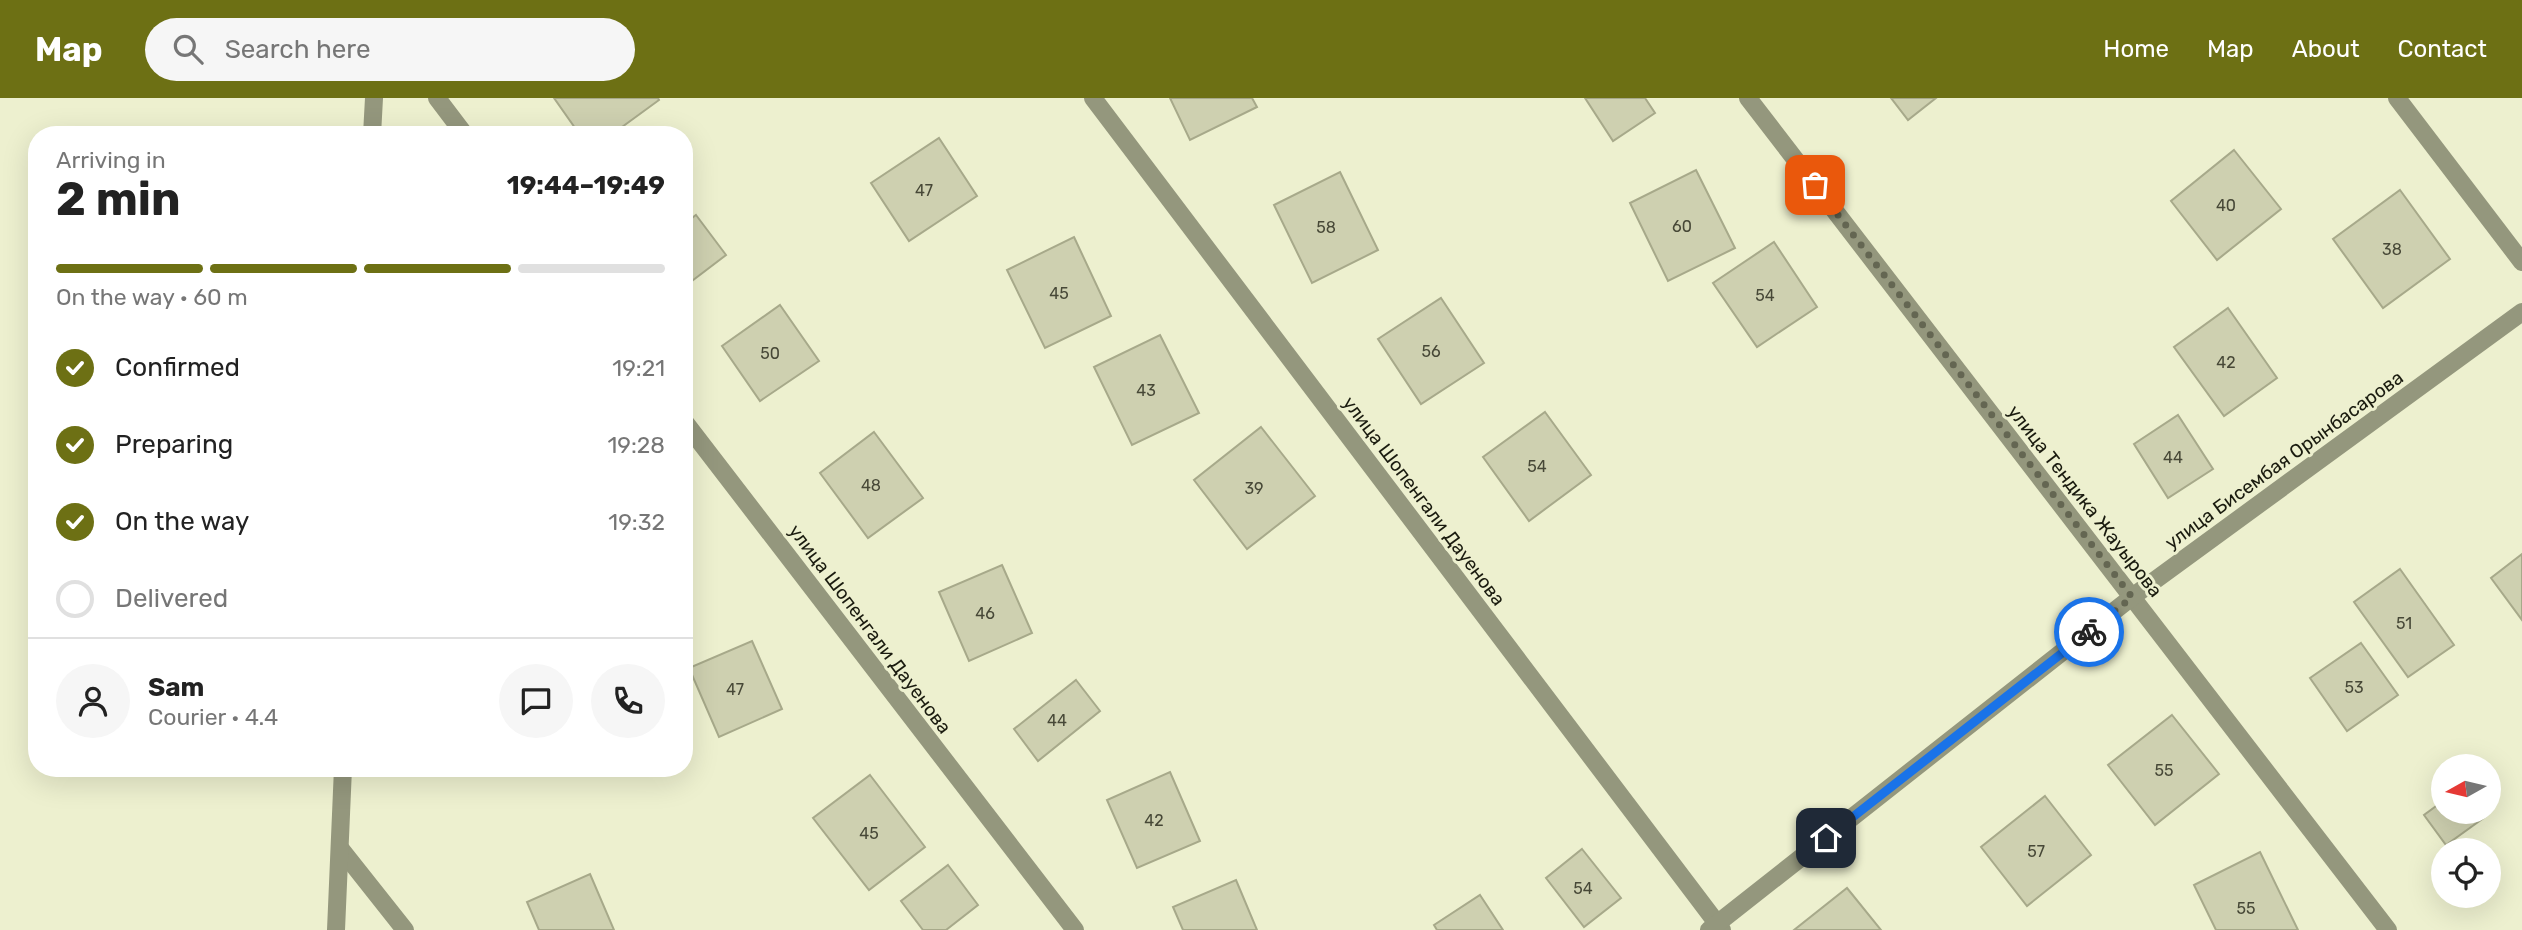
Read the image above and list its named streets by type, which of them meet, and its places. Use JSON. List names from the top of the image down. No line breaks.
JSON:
{"streets":{"street":["улица Бисембая Орынбасарова","улица Шопенгали Дауенова","улица Тендика Жауырова"]},"crossings":[["улица Бисембая Орынбасарова","улица Шопенгали Дауенова"],["улица Бисембая Орынбасарова","улица Тендика Жауырова"]],"house_numbers":["47","40","60","58","38","45","54","56","50","42","43","44","54","48","39","46","51","53","47","44","55","42","45","57","54","55"],"north":"left","page":{"header":"Map","search":"Search here","nav":["Home","Map","About","Contact"],"heading":["2 min","Arriving in","19:44–19:49"],"panel":["Sam","Courier · 4.4"],"bar":"On the way · 60 m","list":[["Confirmed","19:21"],["Preparing","19:28"],["On the way","19:32"],"Delivered"]}}
